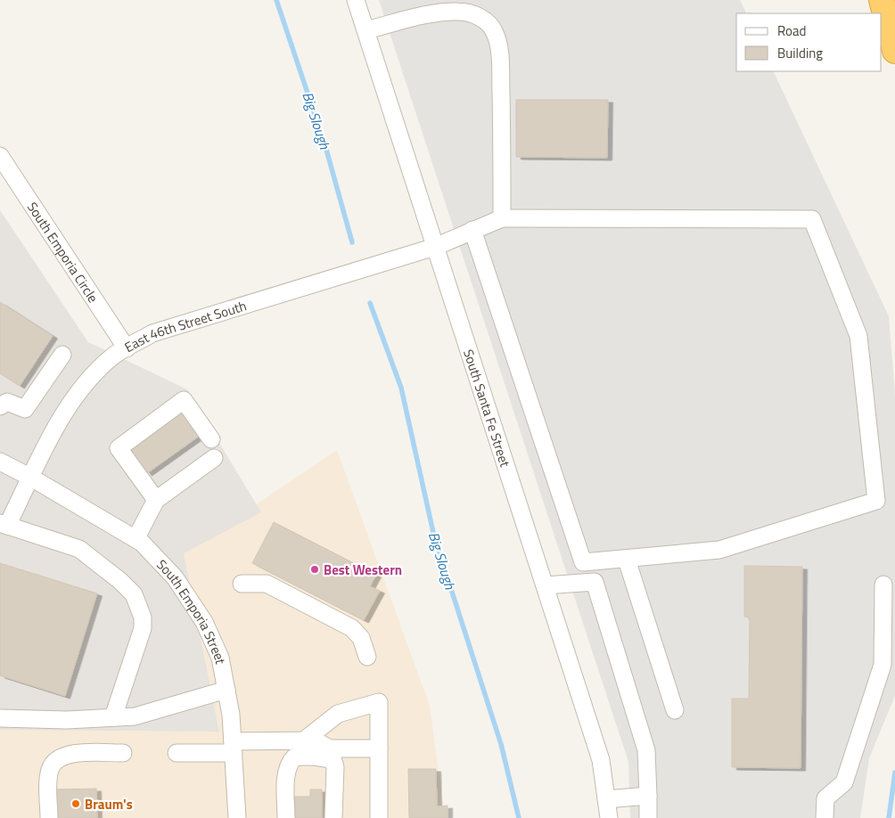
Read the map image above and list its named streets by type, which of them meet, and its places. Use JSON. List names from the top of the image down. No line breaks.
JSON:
{"streets":{"street":["South Emporia Circle","East 46th Street South","South Santa Fe Street","South Emporia Street"]},"crossings":[["South Emporia Circle","East 46th Street South"],["East 46th Street South","South Santa Fe Street"],["East 46th Street South","South Emporia Street"]],"water":["Big Slough"],"places":["Best Western","Braum's"],"legend":["Road","Building"]}
